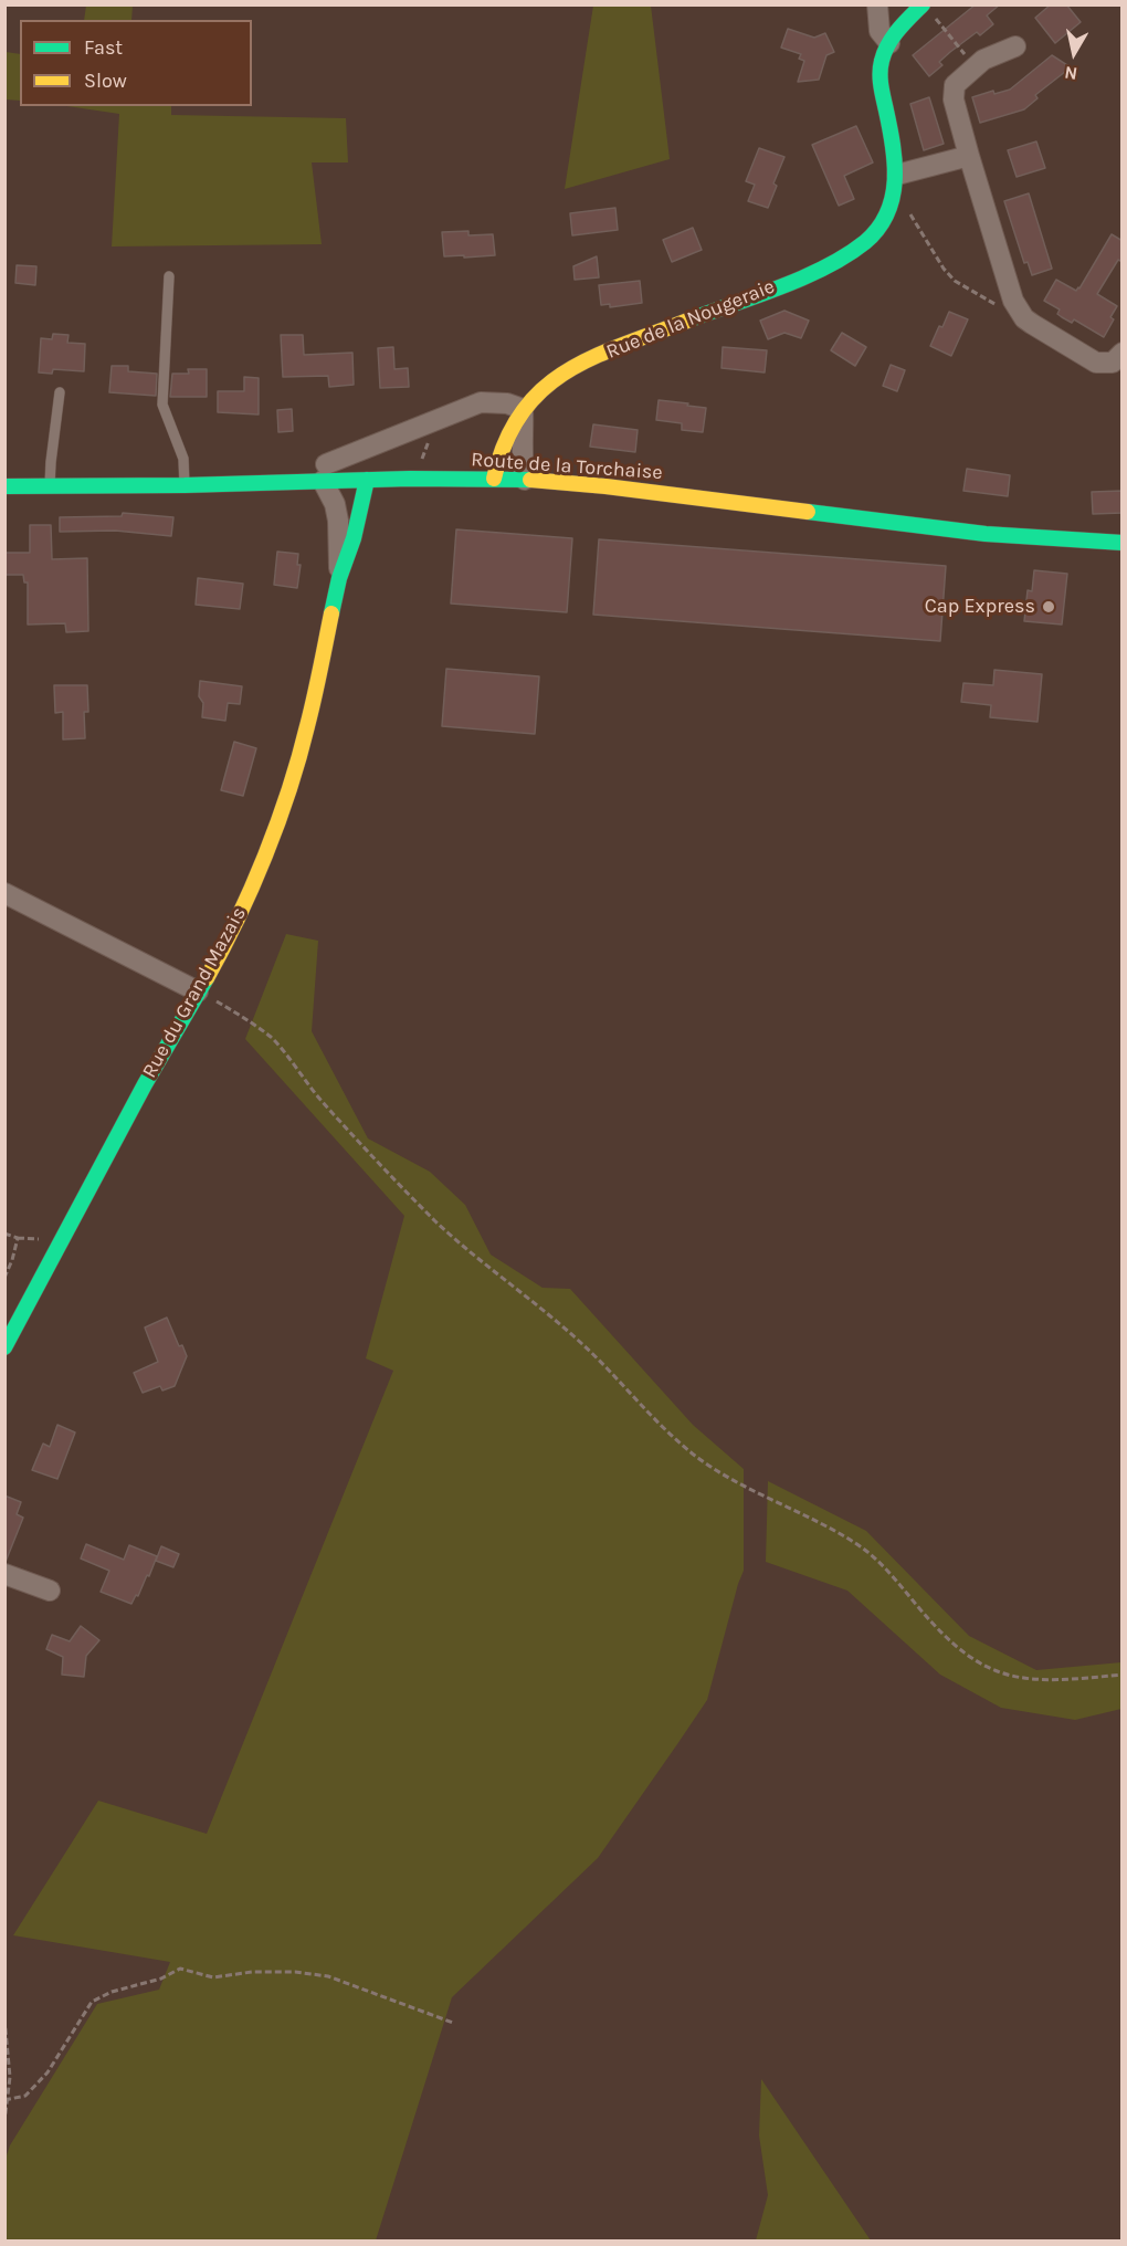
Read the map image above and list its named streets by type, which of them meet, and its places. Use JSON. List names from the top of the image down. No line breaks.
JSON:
{"streets":{"street":["Rue de la Nougeraie","Route de la Torchaise","Rue du Grand Mazais"]},"crossings":[["Rue de la Nougeraie","Route de la Torchaise"],["Route de la Torchaise","Rue du Grand Mazais"]],"places":["Cap Express"],"legend":["Fast","Slow"],"north":"bottom"}
